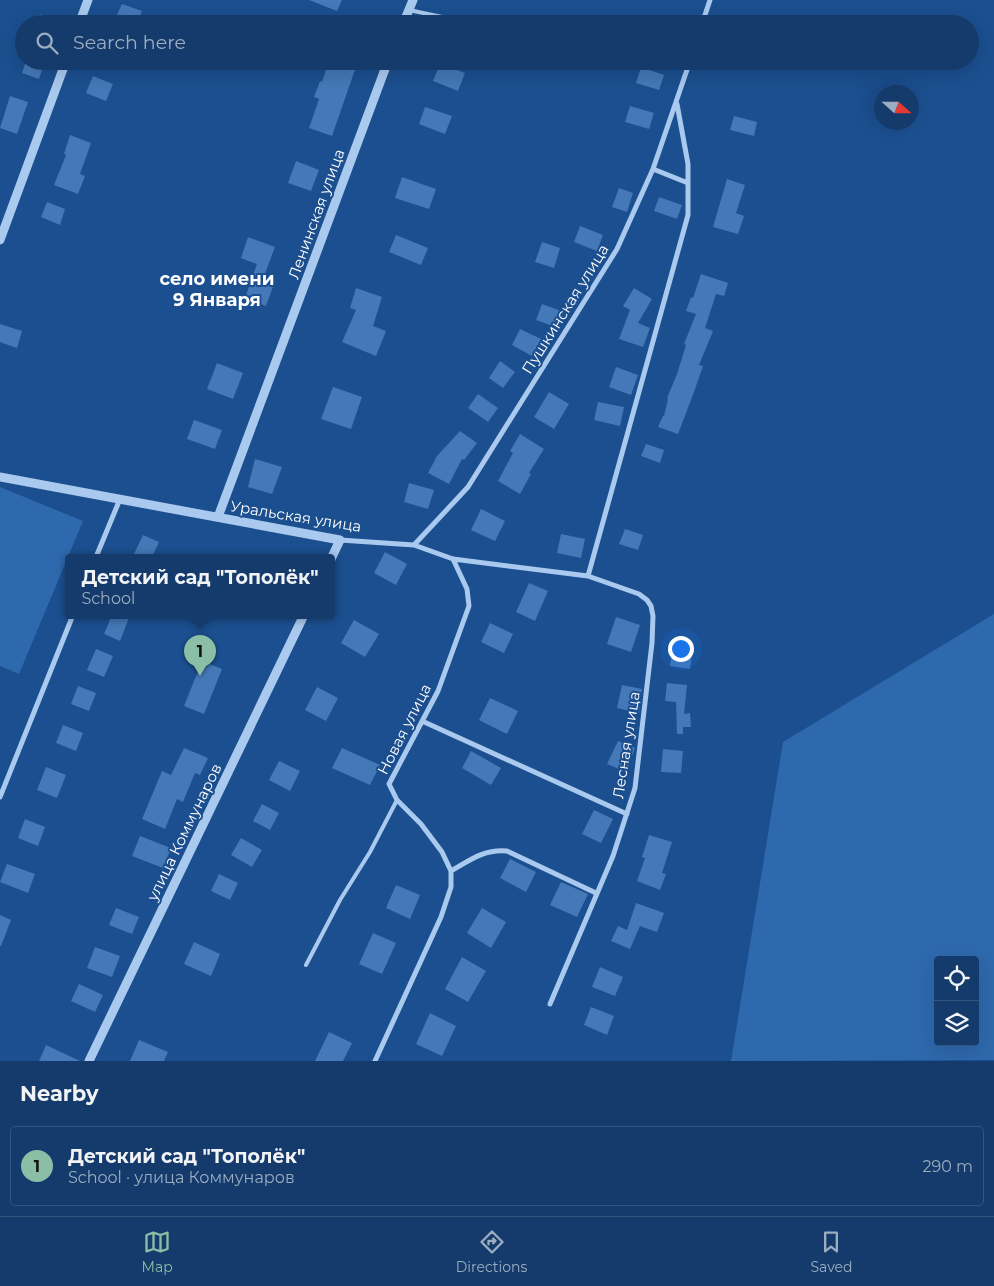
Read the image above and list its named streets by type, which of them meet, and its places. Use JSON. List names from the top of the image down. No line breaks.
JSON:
{"streets":{"street":["Ленинская улица","Пушкинская улица","Уральская улица","Новая улица","Лесная улица","улица Коммунаров"]},"crossings":[["Ленинская улица","Уральская улица"],["Пушкинская улица","Уральская улица"],["Уральская улица","Новая улица"],["Уральская улица","Лесная улица"]],"districts":["село имени 9 Января"],"north":"right","page":{"search":"Search here","popup":["Детский сад \"Тополёк\"","School"],"pins":"1","heading":"Nearby","list":[{"mark":"1","name":"Детский сад \"Тополёк\"","note":"School · улица Коммунаров","value":"290 m"}],"nav":["Map","Directions","Saved"]}}
